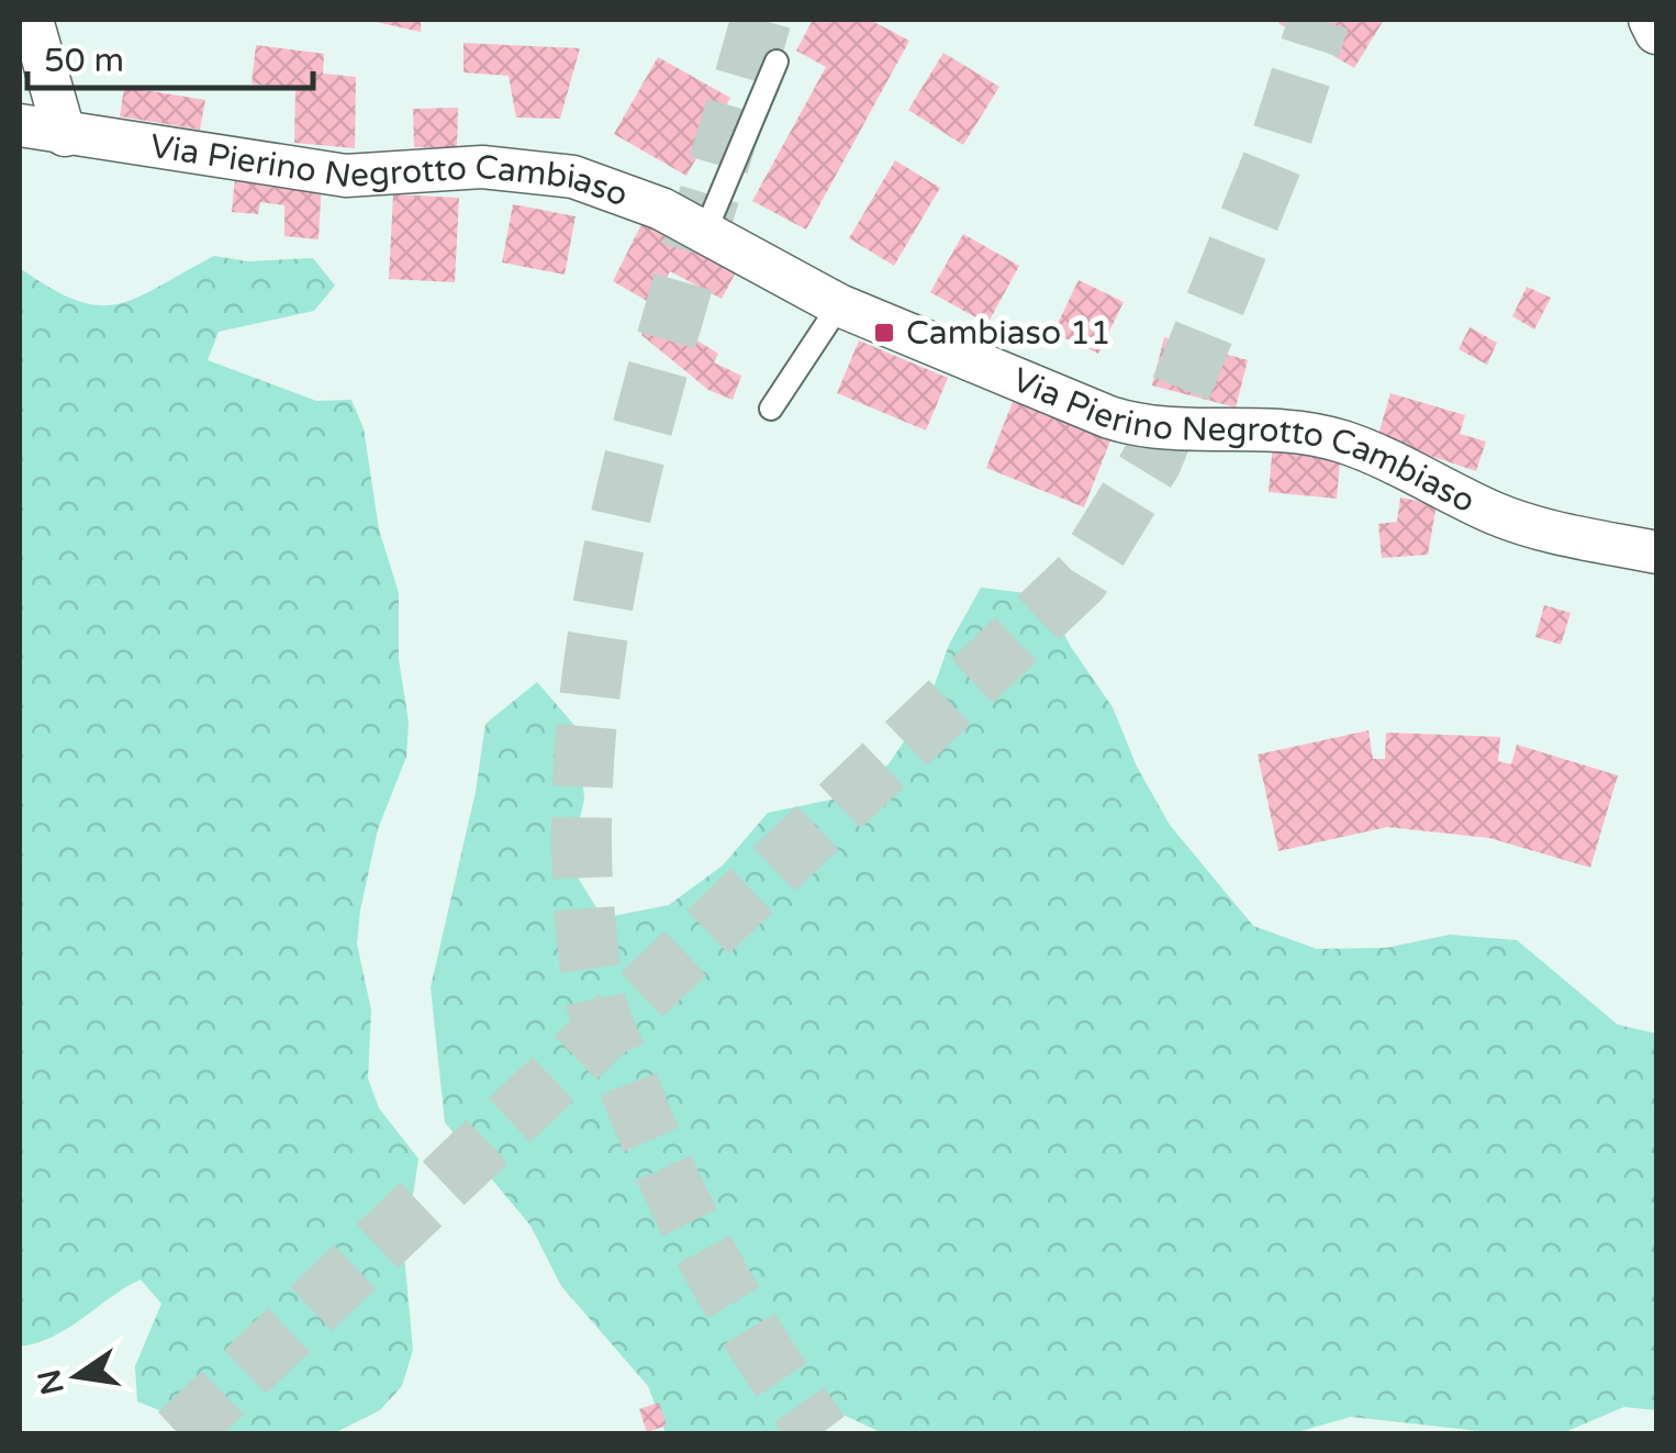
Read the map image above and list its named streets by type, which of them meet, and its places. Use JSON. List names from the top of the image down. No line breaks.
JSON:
{"streets":{"street":["Via Pierino Negrotto Cambiaso"]},"places":{"transit":["Cambiaso 11"]},"scale_bar":"50 m","north":"left"}
